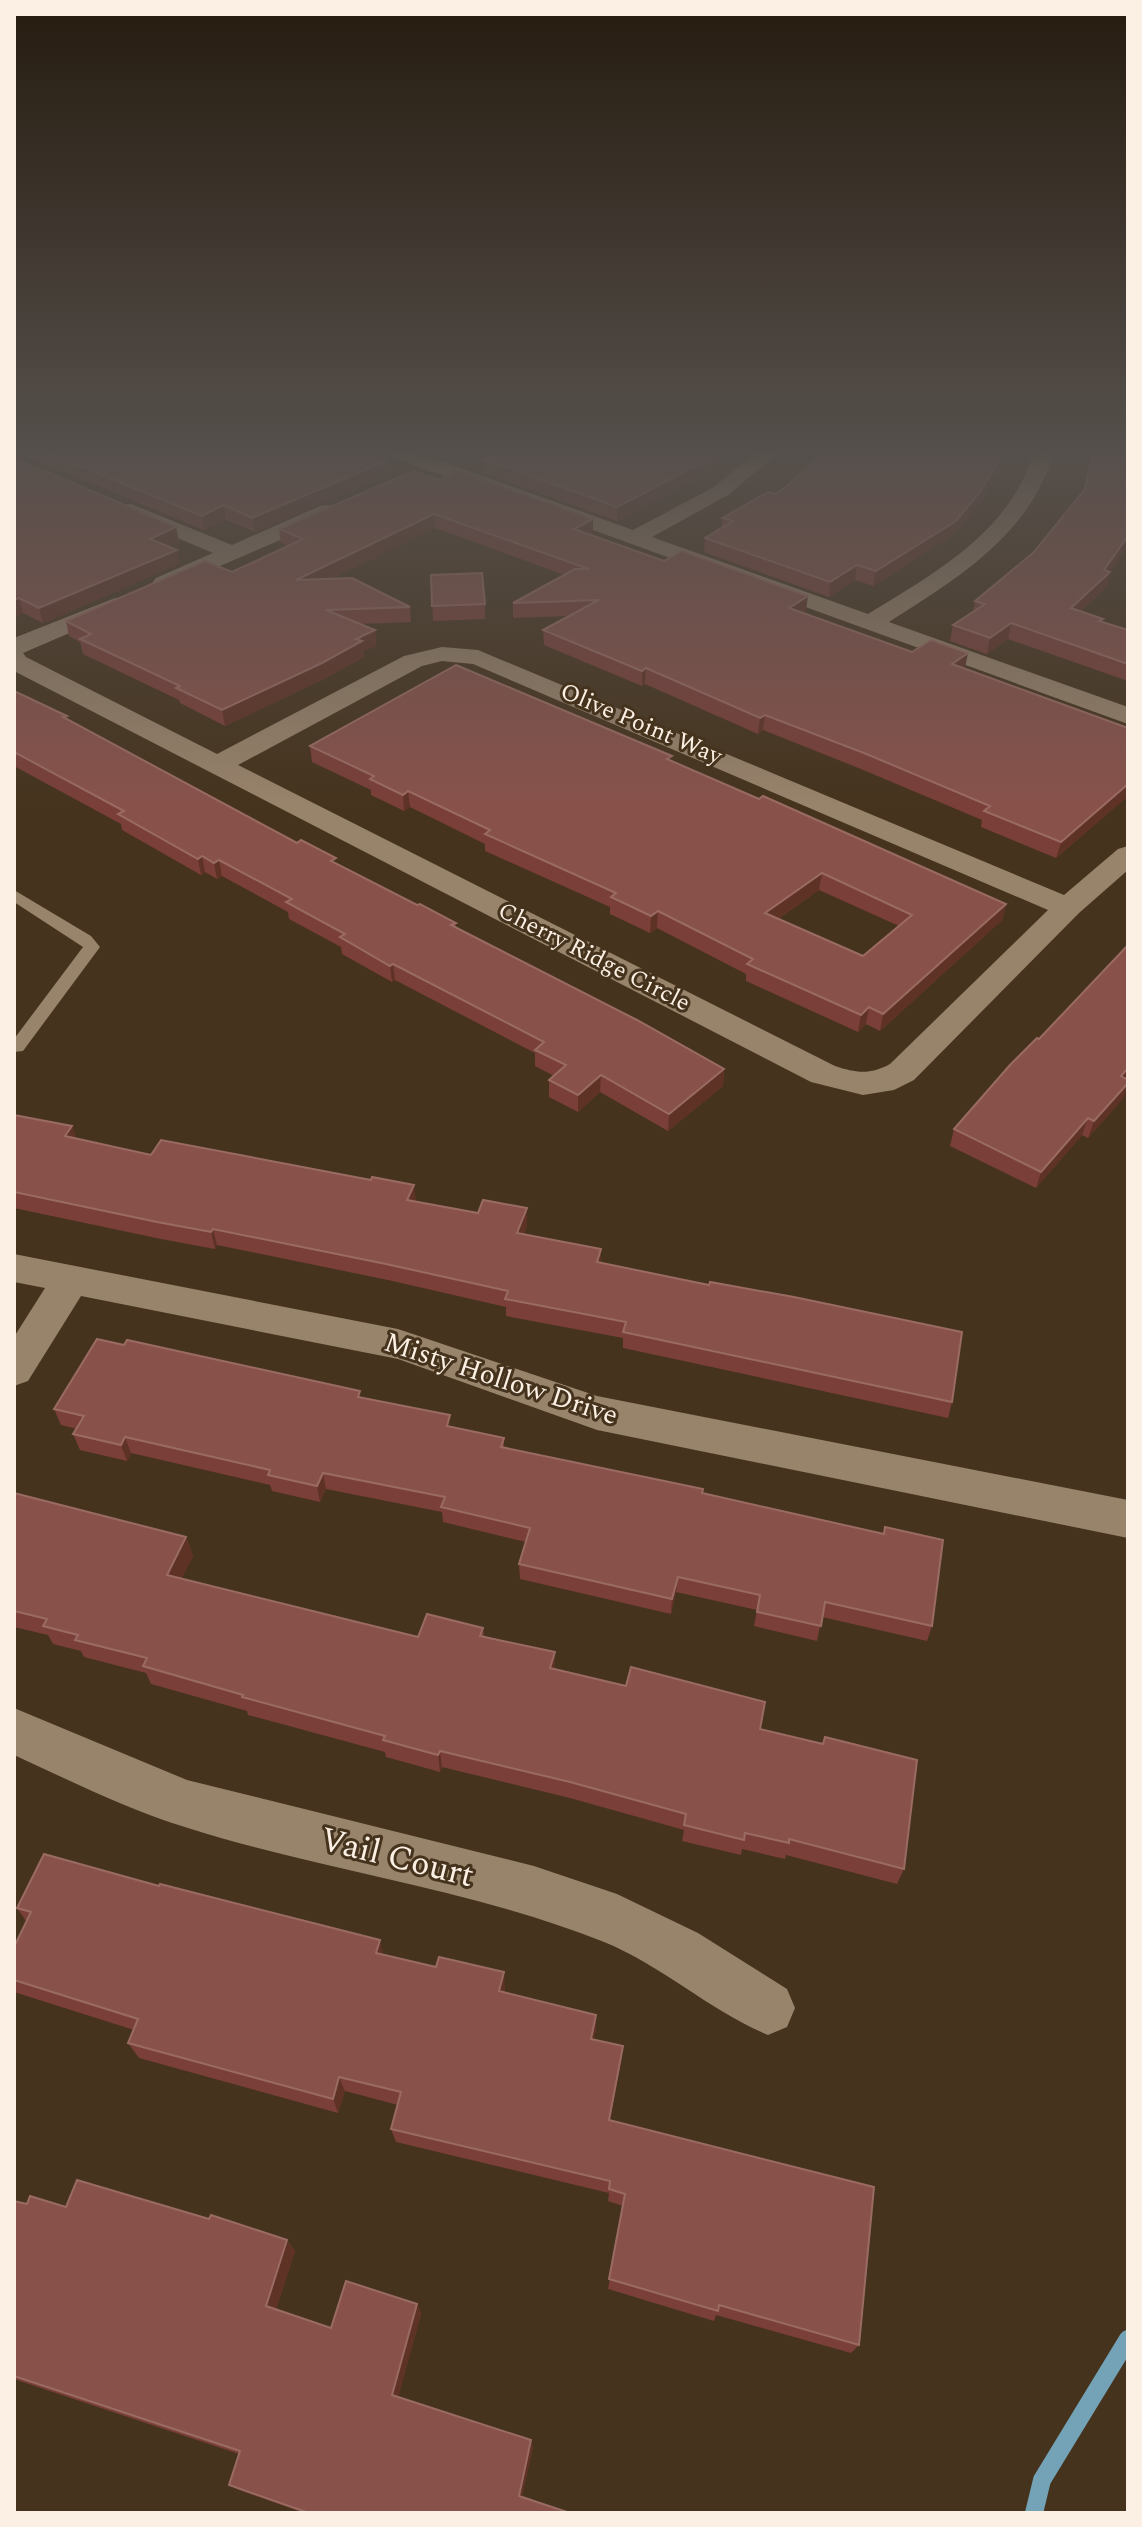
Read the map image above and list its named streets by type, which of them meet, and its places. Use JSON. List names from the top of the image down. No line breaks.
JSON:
{"streets":{"street":["Olive Point Way","Cherry Ridge Circle","Misty Hollow Drive","Vail Court"]},"crossings":[["Olive Point Way","Cherry Ridge Circle"]]}
